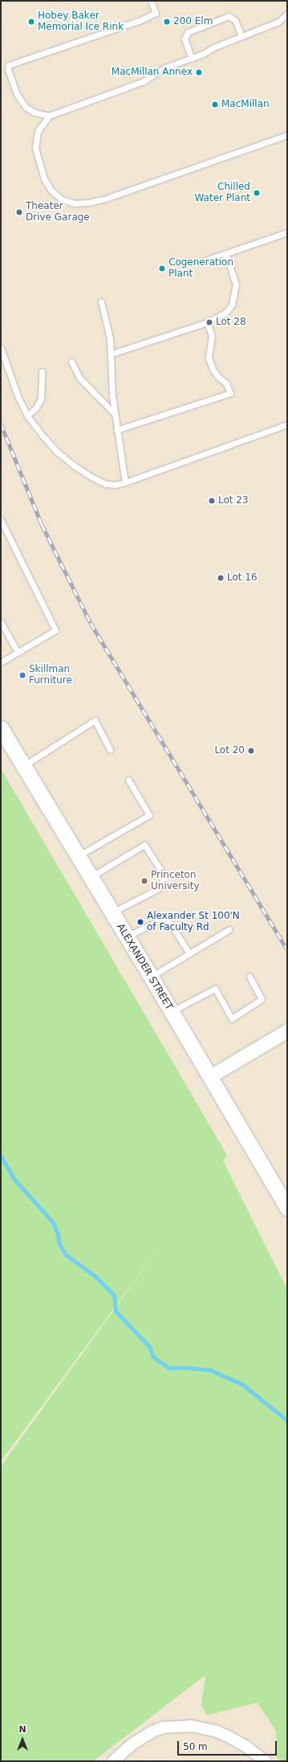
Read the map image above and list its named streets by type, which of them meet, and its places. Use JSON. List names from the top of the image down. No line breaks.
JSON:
{"streets":{"main road":["ALEXANDER STREET"]},"places":["Hobey Baker Memorial Ice Rink","200 Elm","MacMillan Annex","MacMillan","Chilled Water Plant","Theater Drive Garage","Cogeneration Plant","Lot 28","Lot 23","Lot 16","Skillman Furniture","Lot 20","Princeton University","Alexander St 100'N of Faculty Rd"],"scale_bar":"50 m","north":"top"}
